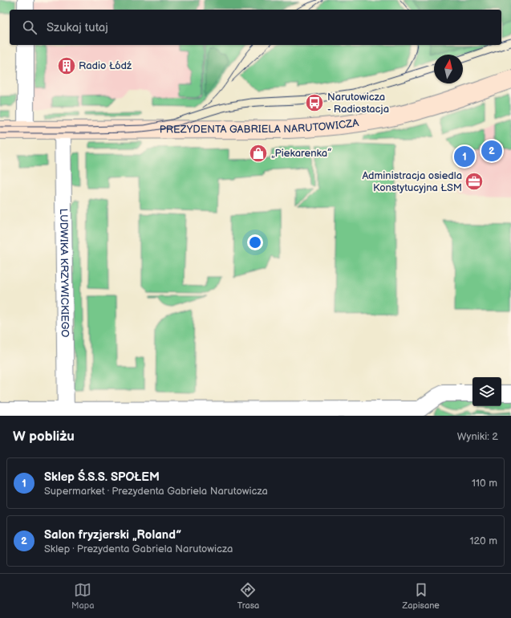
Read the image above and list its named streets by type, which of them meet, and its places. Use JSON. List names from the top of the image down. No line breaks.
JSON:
{"streets":{"street":["PREZYDENTA GABRIELA NARUTOWICZA","LUDWIKA KRZYWICKIEGO"]},"crossings":[["PREZYDENTA GABRIELA NARUTOWICZA","LUDWIKA KRZYWICKIEGO"]],"places":{"building":["Radio Łódź"],"bus stop":["Narutowicza - Radiostacja"],"shop":["„Piekarenka”"],"office":["Administracja osiedla Konstytucyjna ŁSM"]},"north":"top","page":{"search":"Szukaj tutaj","pins":["2","1"],"heading":["W pobliżu","Wyniki: 2"],"list":[{"mark":"1","name":"Sklep Ś.S.S. SPOŁEM","note":"Supermarket · Prezydenta Gabriela Narutowicza","value":"110 m"},{"mark":"2","name":"Salon fryzjerski „Roland”","note":"Sklep · Prezydenta Gabriela Narutowicza","value":"120 m"}],"nav":["Mapa","Trasa","Zapisane"]}}
